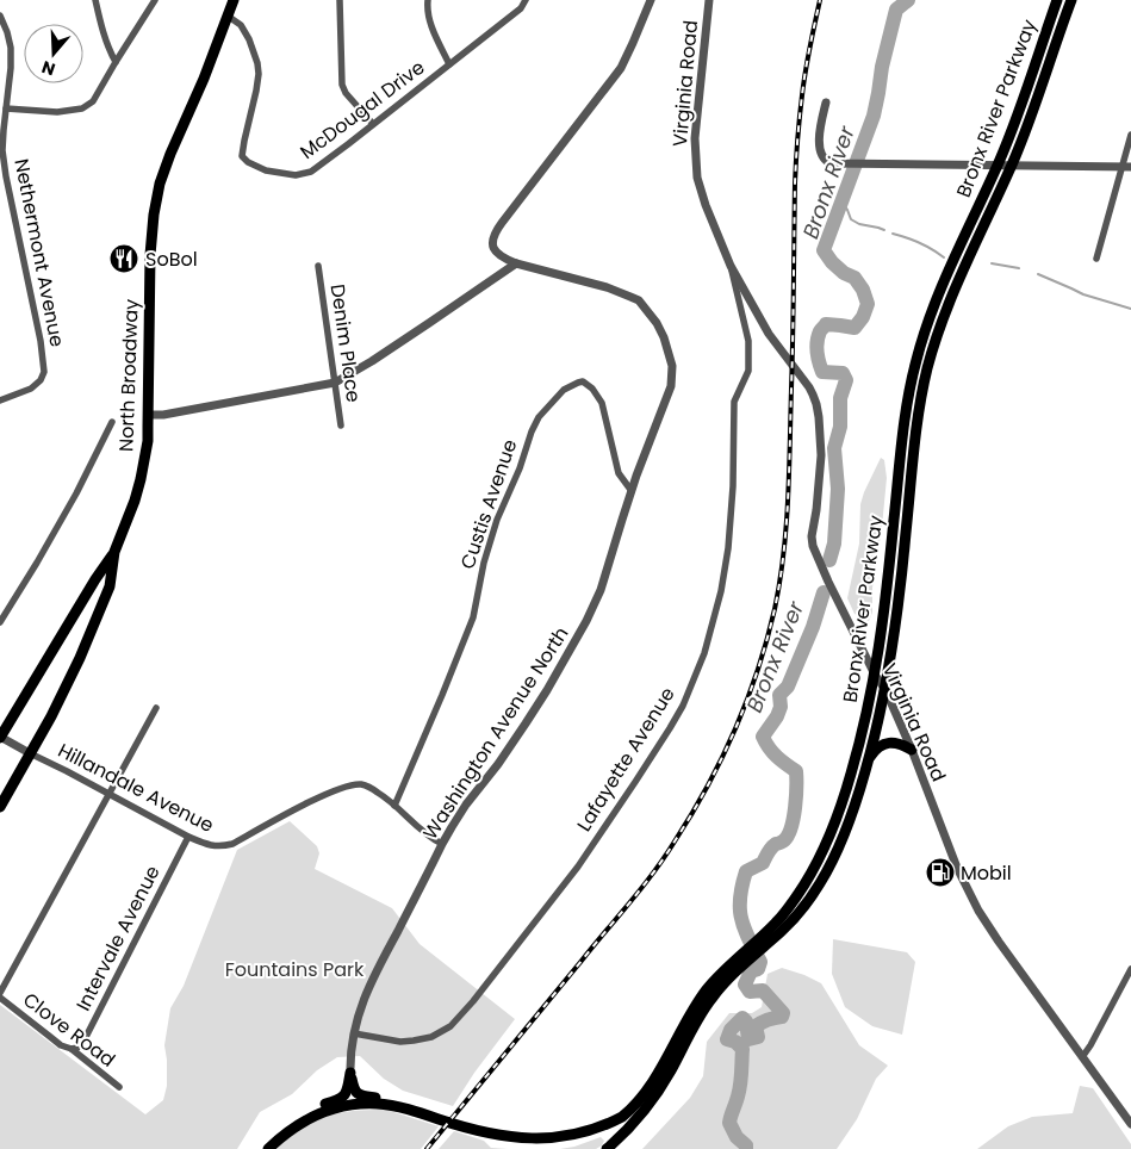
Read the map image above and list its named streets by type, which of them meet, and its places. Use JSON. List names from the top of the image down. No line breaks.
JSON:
{"streets":{"main road":["Bronx River Parkway","North Broadway"],"street":["Virginia Road","McDougal Drive","Nethermont Avenue","Denim Place","Custis Avenue","Washington Avenue North","Lafayette Avenue","Hillandale Avenue","Intervale Avenue","Clove Road"]},"crossings":[["Virginia Road","Bronx River Parkway"],["Virginia Road","Lafayette Avenue"],["McDougal Drive","North Broadway"],["North Broadway","Hillandale Avenue"],["Custis Avenue","Washington Avenue North"],["Custis Avenue","Hillandale Avenue"],["Washington Avenue North","Lafayette Avenue"],["Washington Avenue North","Hillandale Avenue"],["Hillandale Avenue","Intervale Avenue"],["Intervale Avenue","Clove Road"]],"water":["Bronx River"],"parks":["Fountains Park"],"places":{"restaurant":["SoBol"],"fuel station":["Mobil"]},"north":"bottom"}
